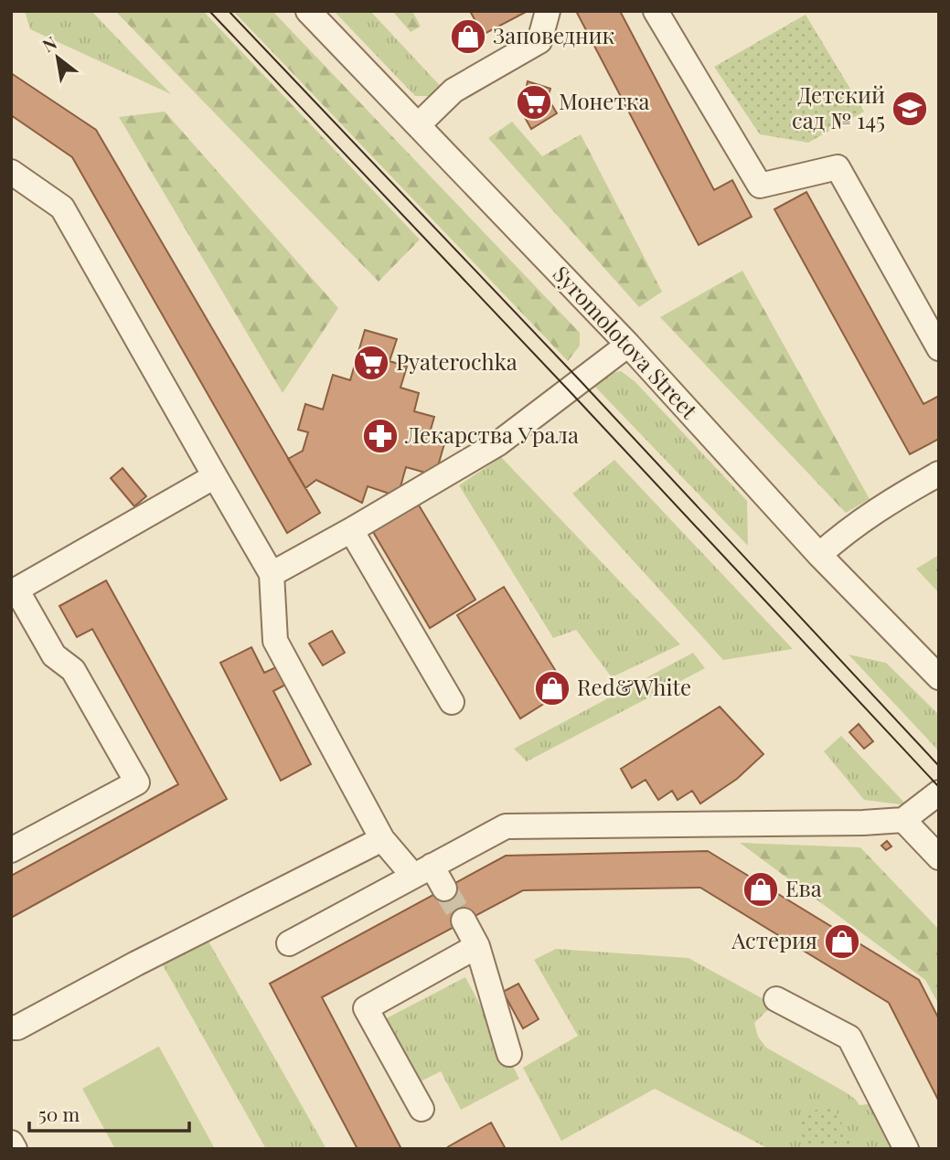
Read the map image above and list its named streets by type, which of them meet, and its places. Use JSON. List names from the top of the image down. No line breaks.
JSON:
{"streets":{"street":["Syromolotova Street"]},"places":{"shop":["Заповедник","Red&White","Ева","Астерия"],"supermarket":["Монетка","Pyaterochka"],"school or university":["Детский сад № 145"],"pharmacy":["Лекарства Урала"]},"scale_bar":"50 m","north":"top left"}
